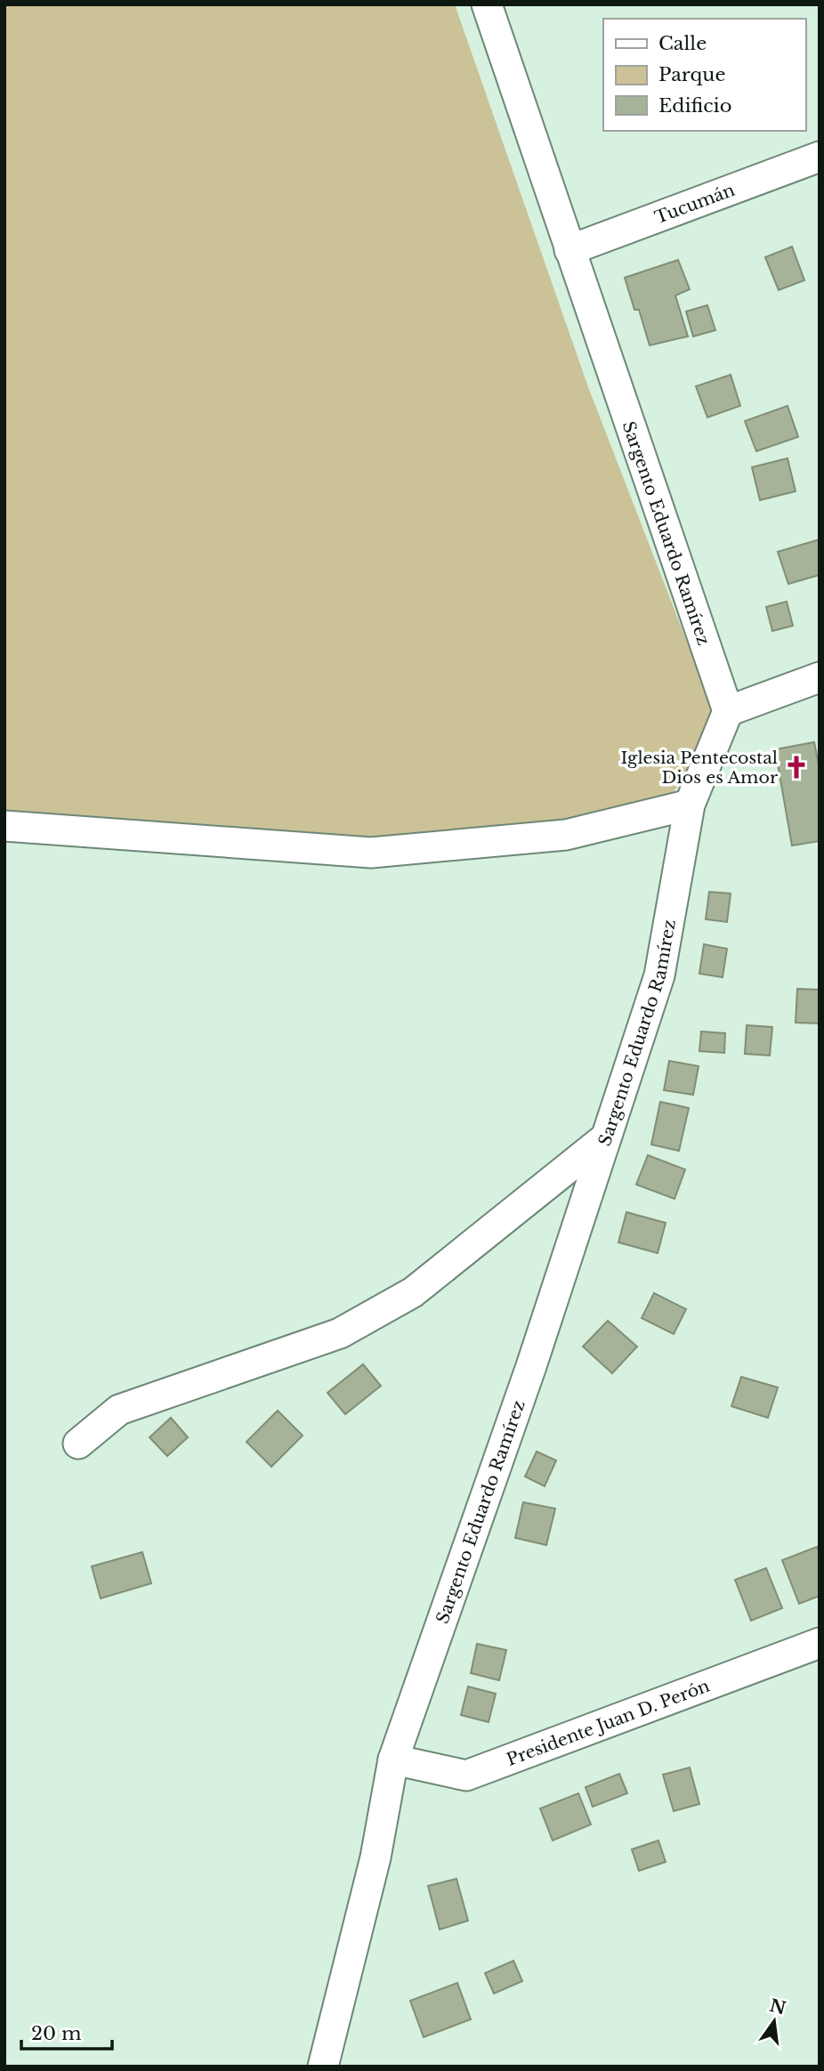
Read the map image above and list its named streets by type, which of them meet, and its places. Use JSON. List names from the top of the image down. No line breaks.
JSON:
{"streets":{"street":["Tucumán","Sargento Eduardo Ramírez","Presidente Juan D. Perón"]},"crossings":[["Tucumán","Sargento Eduardo Ramírez"],["Sargento Eduardo Ramírez","Presidente Juan D. Perón"]],"places":{"church":["Iglesia Pentecostal Dios es Amor"]},"legend":["Calle","Parque","Edificio"],"scale_bar":"20 m","north":"top"}
